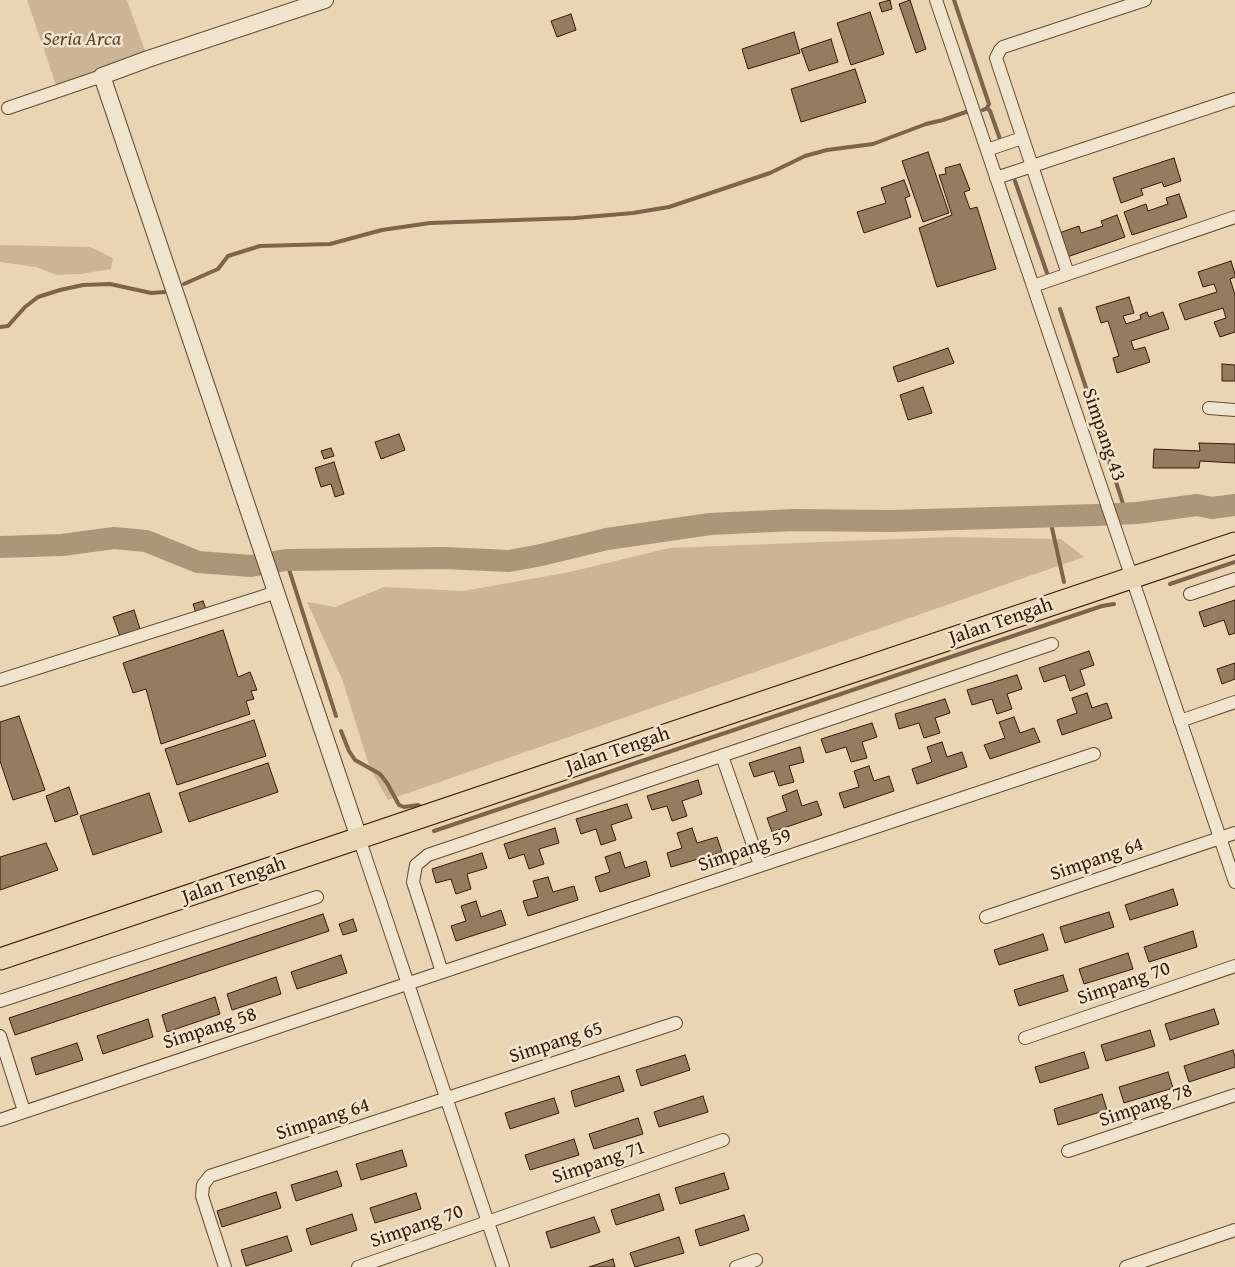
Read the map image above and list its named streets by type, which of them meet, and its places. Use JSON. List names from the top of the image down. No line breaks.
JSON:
{"streets":{"main road":["Jalan Tengah"],"street":["Simpang 43","Simpang 59","Simpang 64","Simpang 70","Simpang 58","Simpang 65","Simpang 78","Simpang 71"]},"crossings":[["Simpang 43","Jalan Tengah"],["Simpang 43","Simpang 64"],["Simpang 59","Simpang 58"],["Simpang 64","Simpang 65"],["Simpang 70","Simpang 71"]],"parks":["Seria Arca"]}
